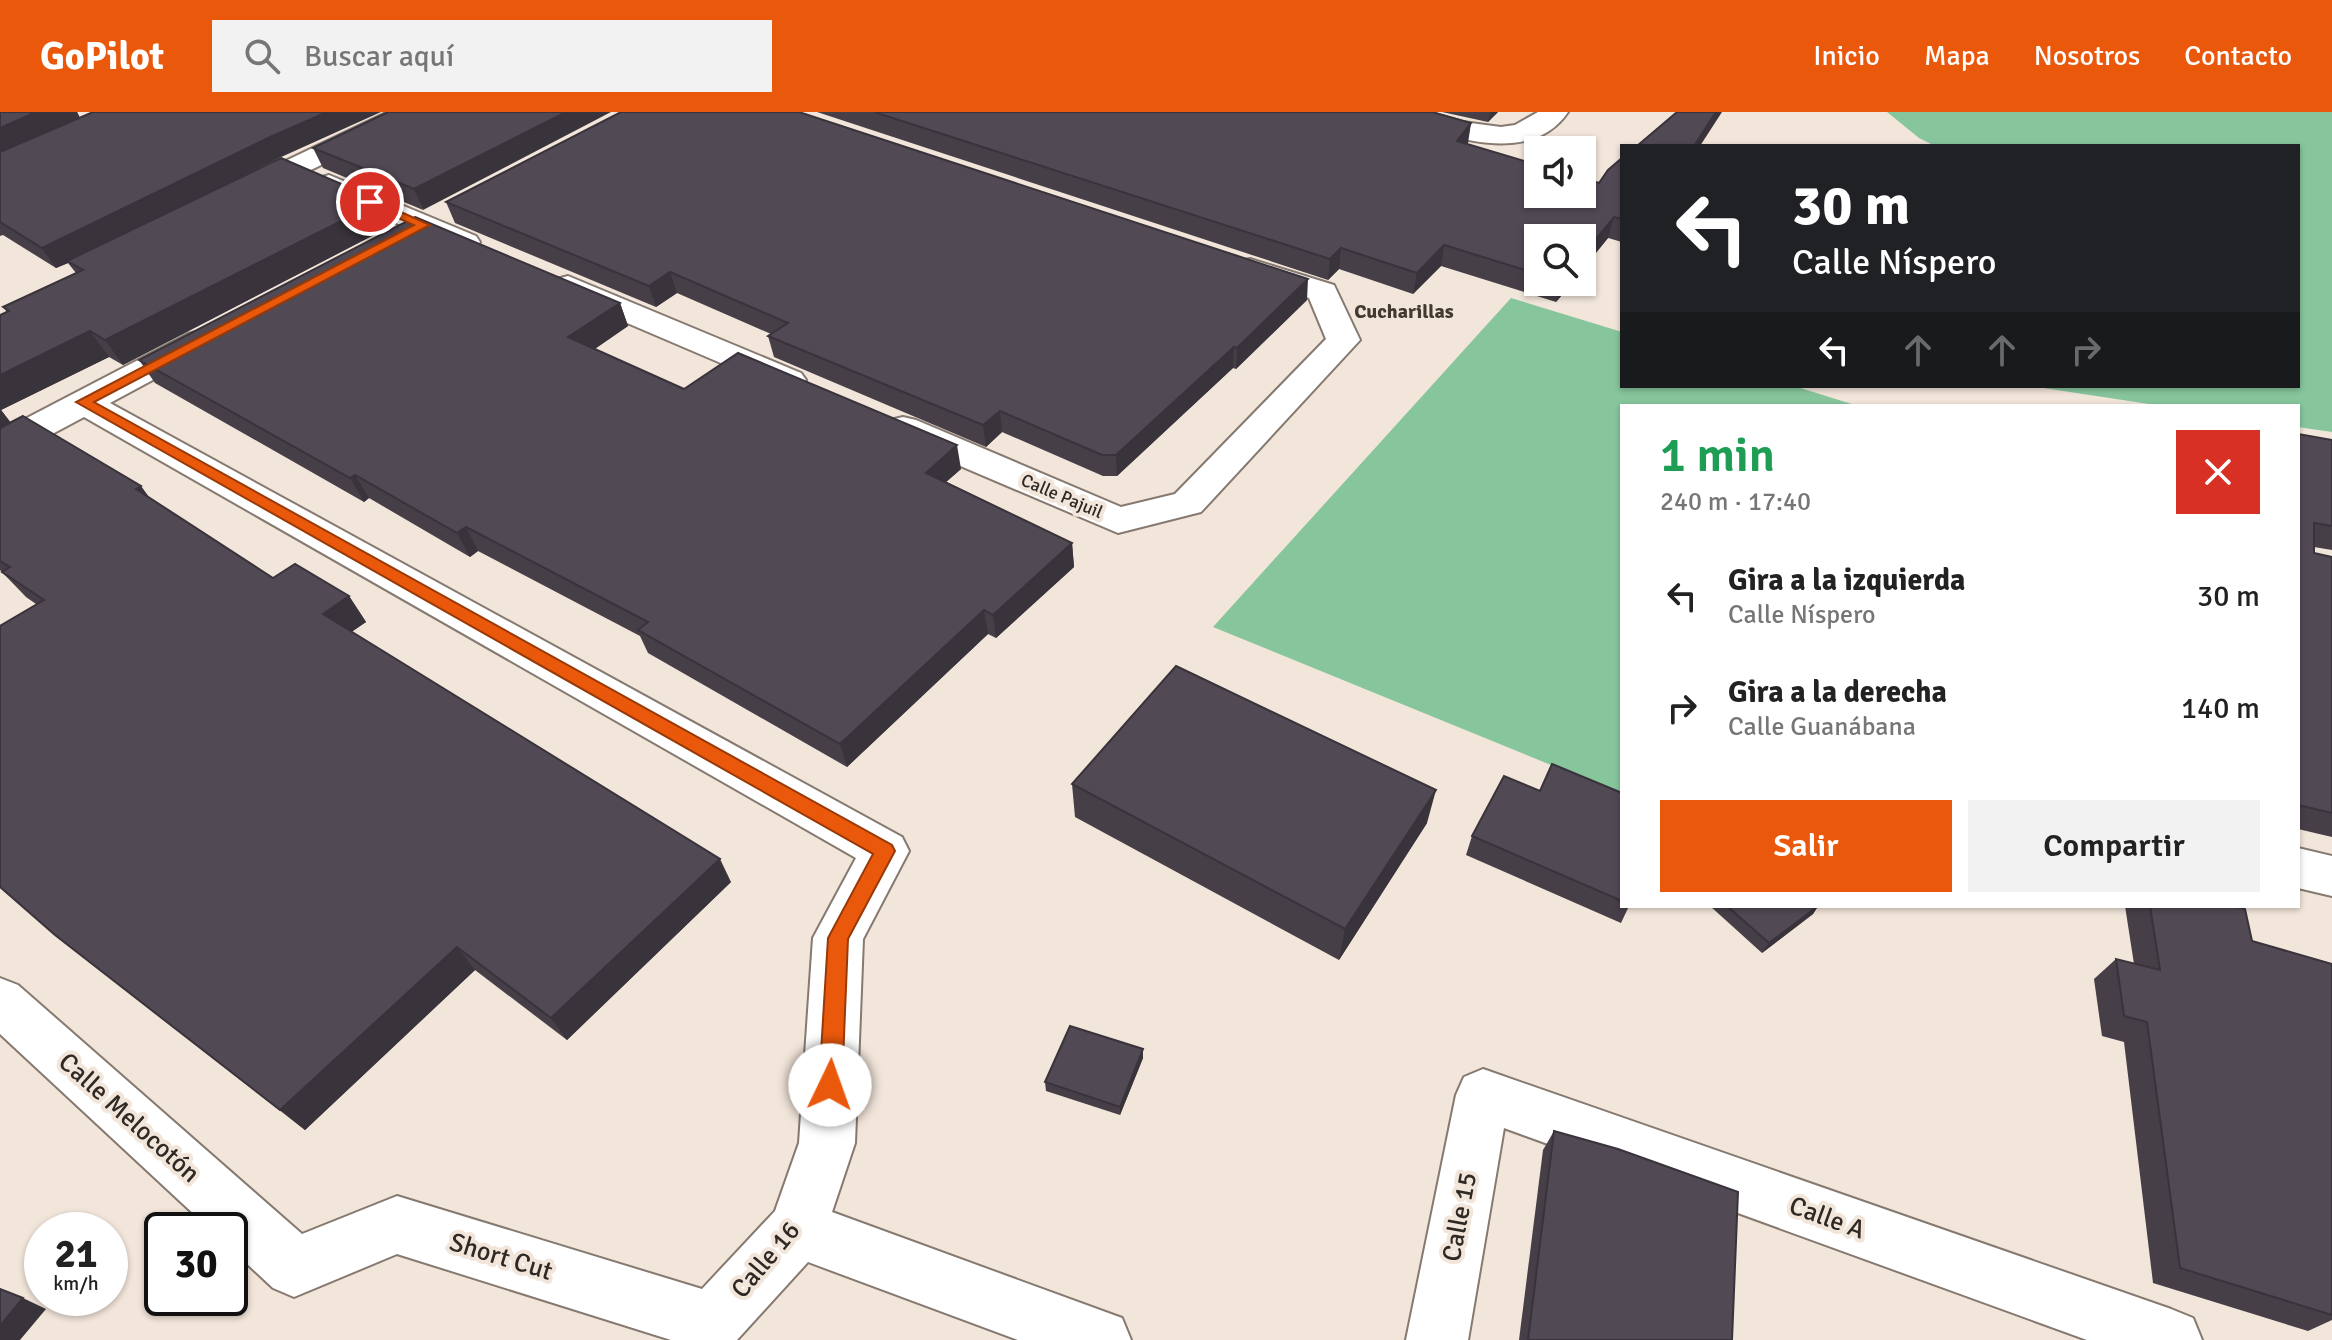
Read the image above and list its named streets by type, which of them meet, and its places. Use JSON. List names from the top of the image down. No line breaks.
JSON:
{"streets":{"street":["Calle Pajuil","Calle Melocotón","Calle 15","Calle A","Short Cut","Calle 16"]},"crossings":[["Calle Melocotón","Short Cut"],["Calle 15","Calle A"],["Short Cut","Calle 16"]],"districts":["Cucharillas"],"page":{"header":"GoPilot","search":"Buscar aquí","nav":["Inicio","Mapa","Nosotros","Contacto"],"turn":["30 m","Calle Níspero"],"heading":["1 min","240 m · 17:40"],"list":[{"name":"Gira a la izquierda","note":"Calle Níspero","value":"30 m"},{"name":"Gira a la derecha","note":"Calle Guanábana","value":"140 m"}],"buttons":["Salir","Compartir"],"speed":"21 km/h","limit":"30"}}
